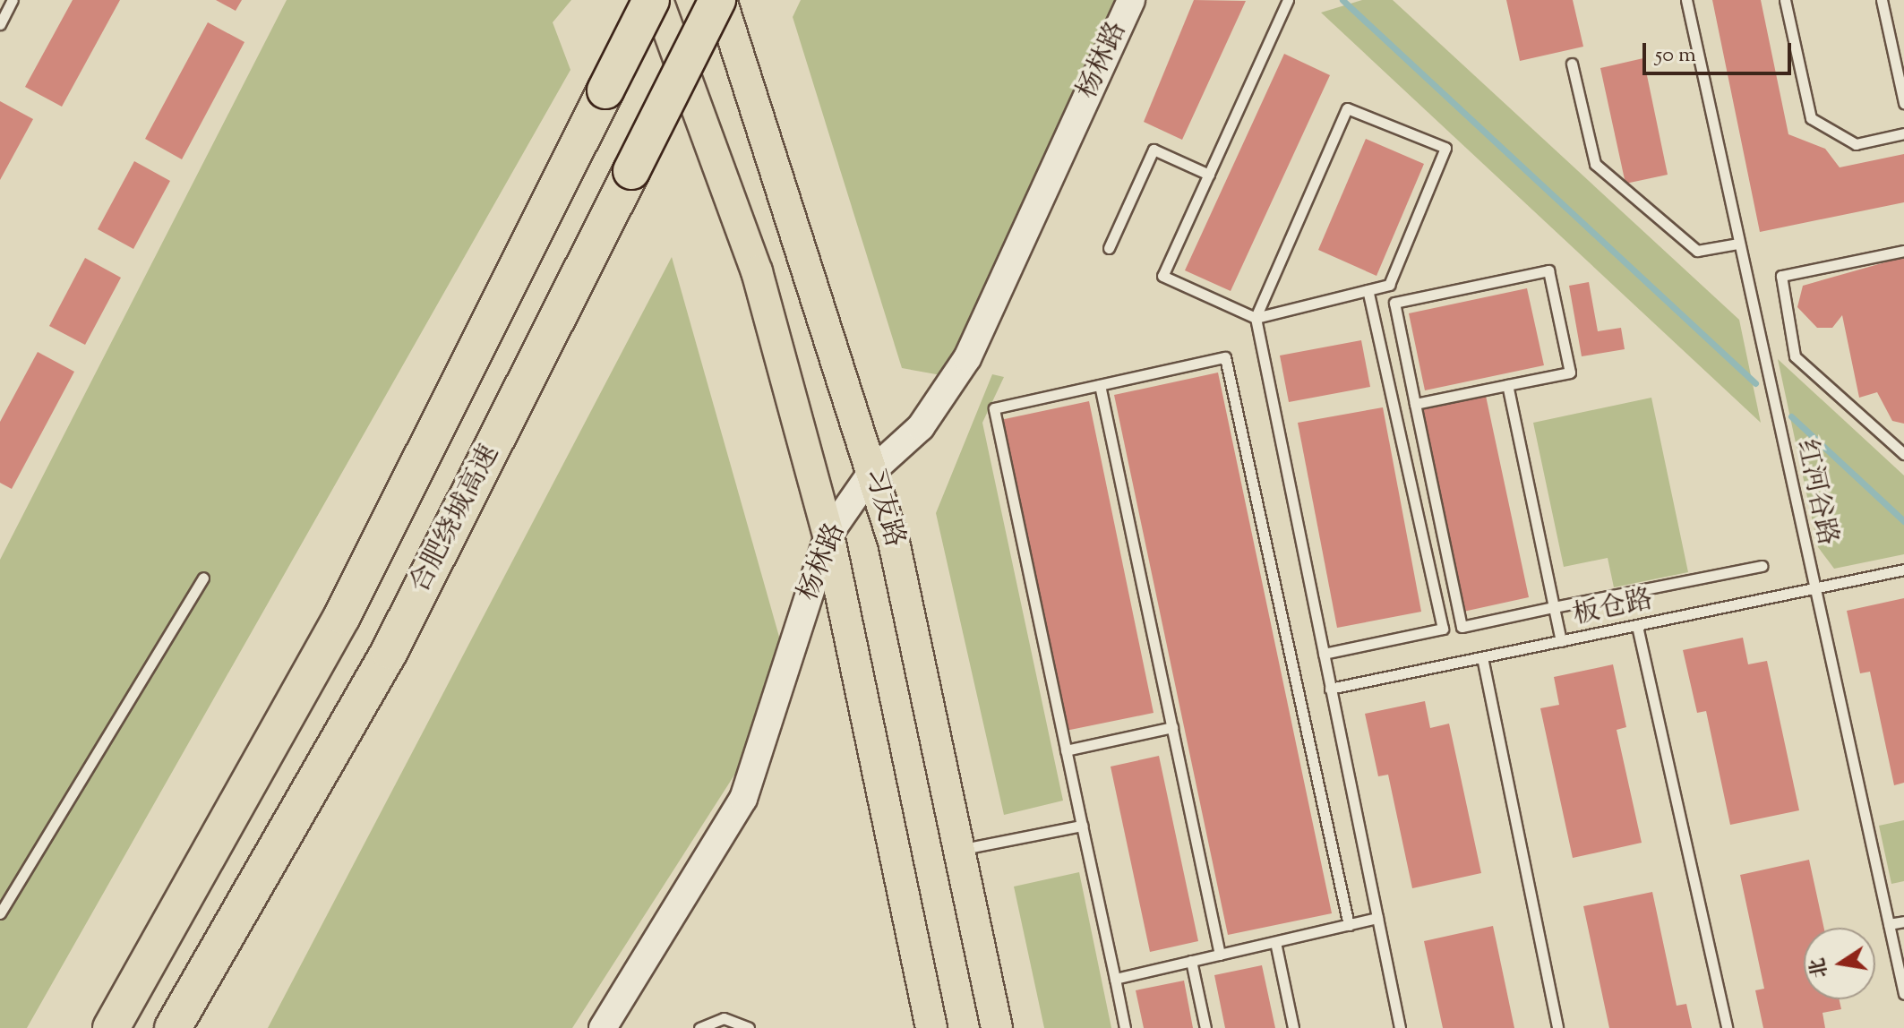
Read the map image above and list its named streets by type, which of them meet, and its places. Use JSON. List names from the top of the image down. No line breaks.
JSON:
{"streets":{"highway":["合肥绕城高速"],"main road":["习友路"],"street":["杨林路"],"lane":["红河谷路","板仓路"]},"crossings":[["杨林路","习友路"],["红河谷路","板仓路"],["习友路","合肥绕城高速"]],"scale_bar":"50 m","north":"left"}
